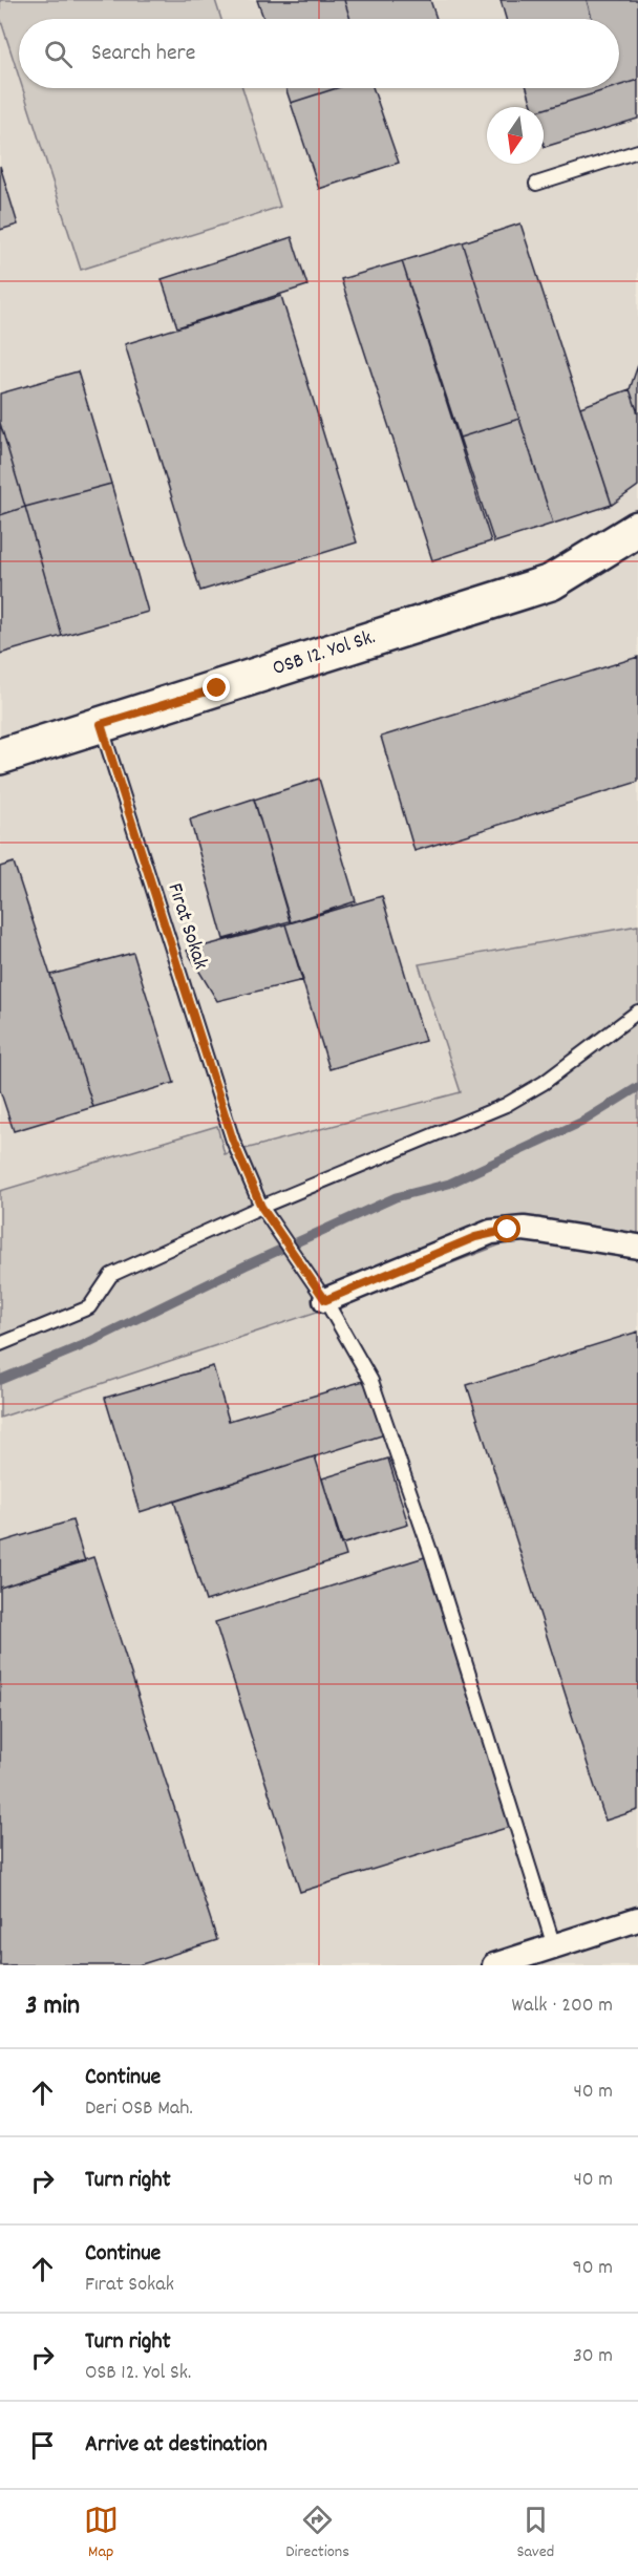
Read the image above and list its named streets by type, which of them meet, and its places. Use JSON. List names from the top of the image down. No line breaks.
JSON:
{"streets":{"street":["OSB 12. Yol Sk."],"lane":["Fırat Sokak"]},"crossings":[["OSB 12. Yol Sk.","Fırat Sokak"]],"north":"bottom","page":{"search":"Search here","heading":["3 min","Walk · 200 m"],"list":[["Continue","Deri OSB Mah.","40 m"],["Turn right","40 m"],["Continue","Fırat Sokak","90 m"],["Turn right","OSB 12. Yol Sk.","30 m"],"Arrive at destination"],"nav":["Map","Directions","Saved"]}}
